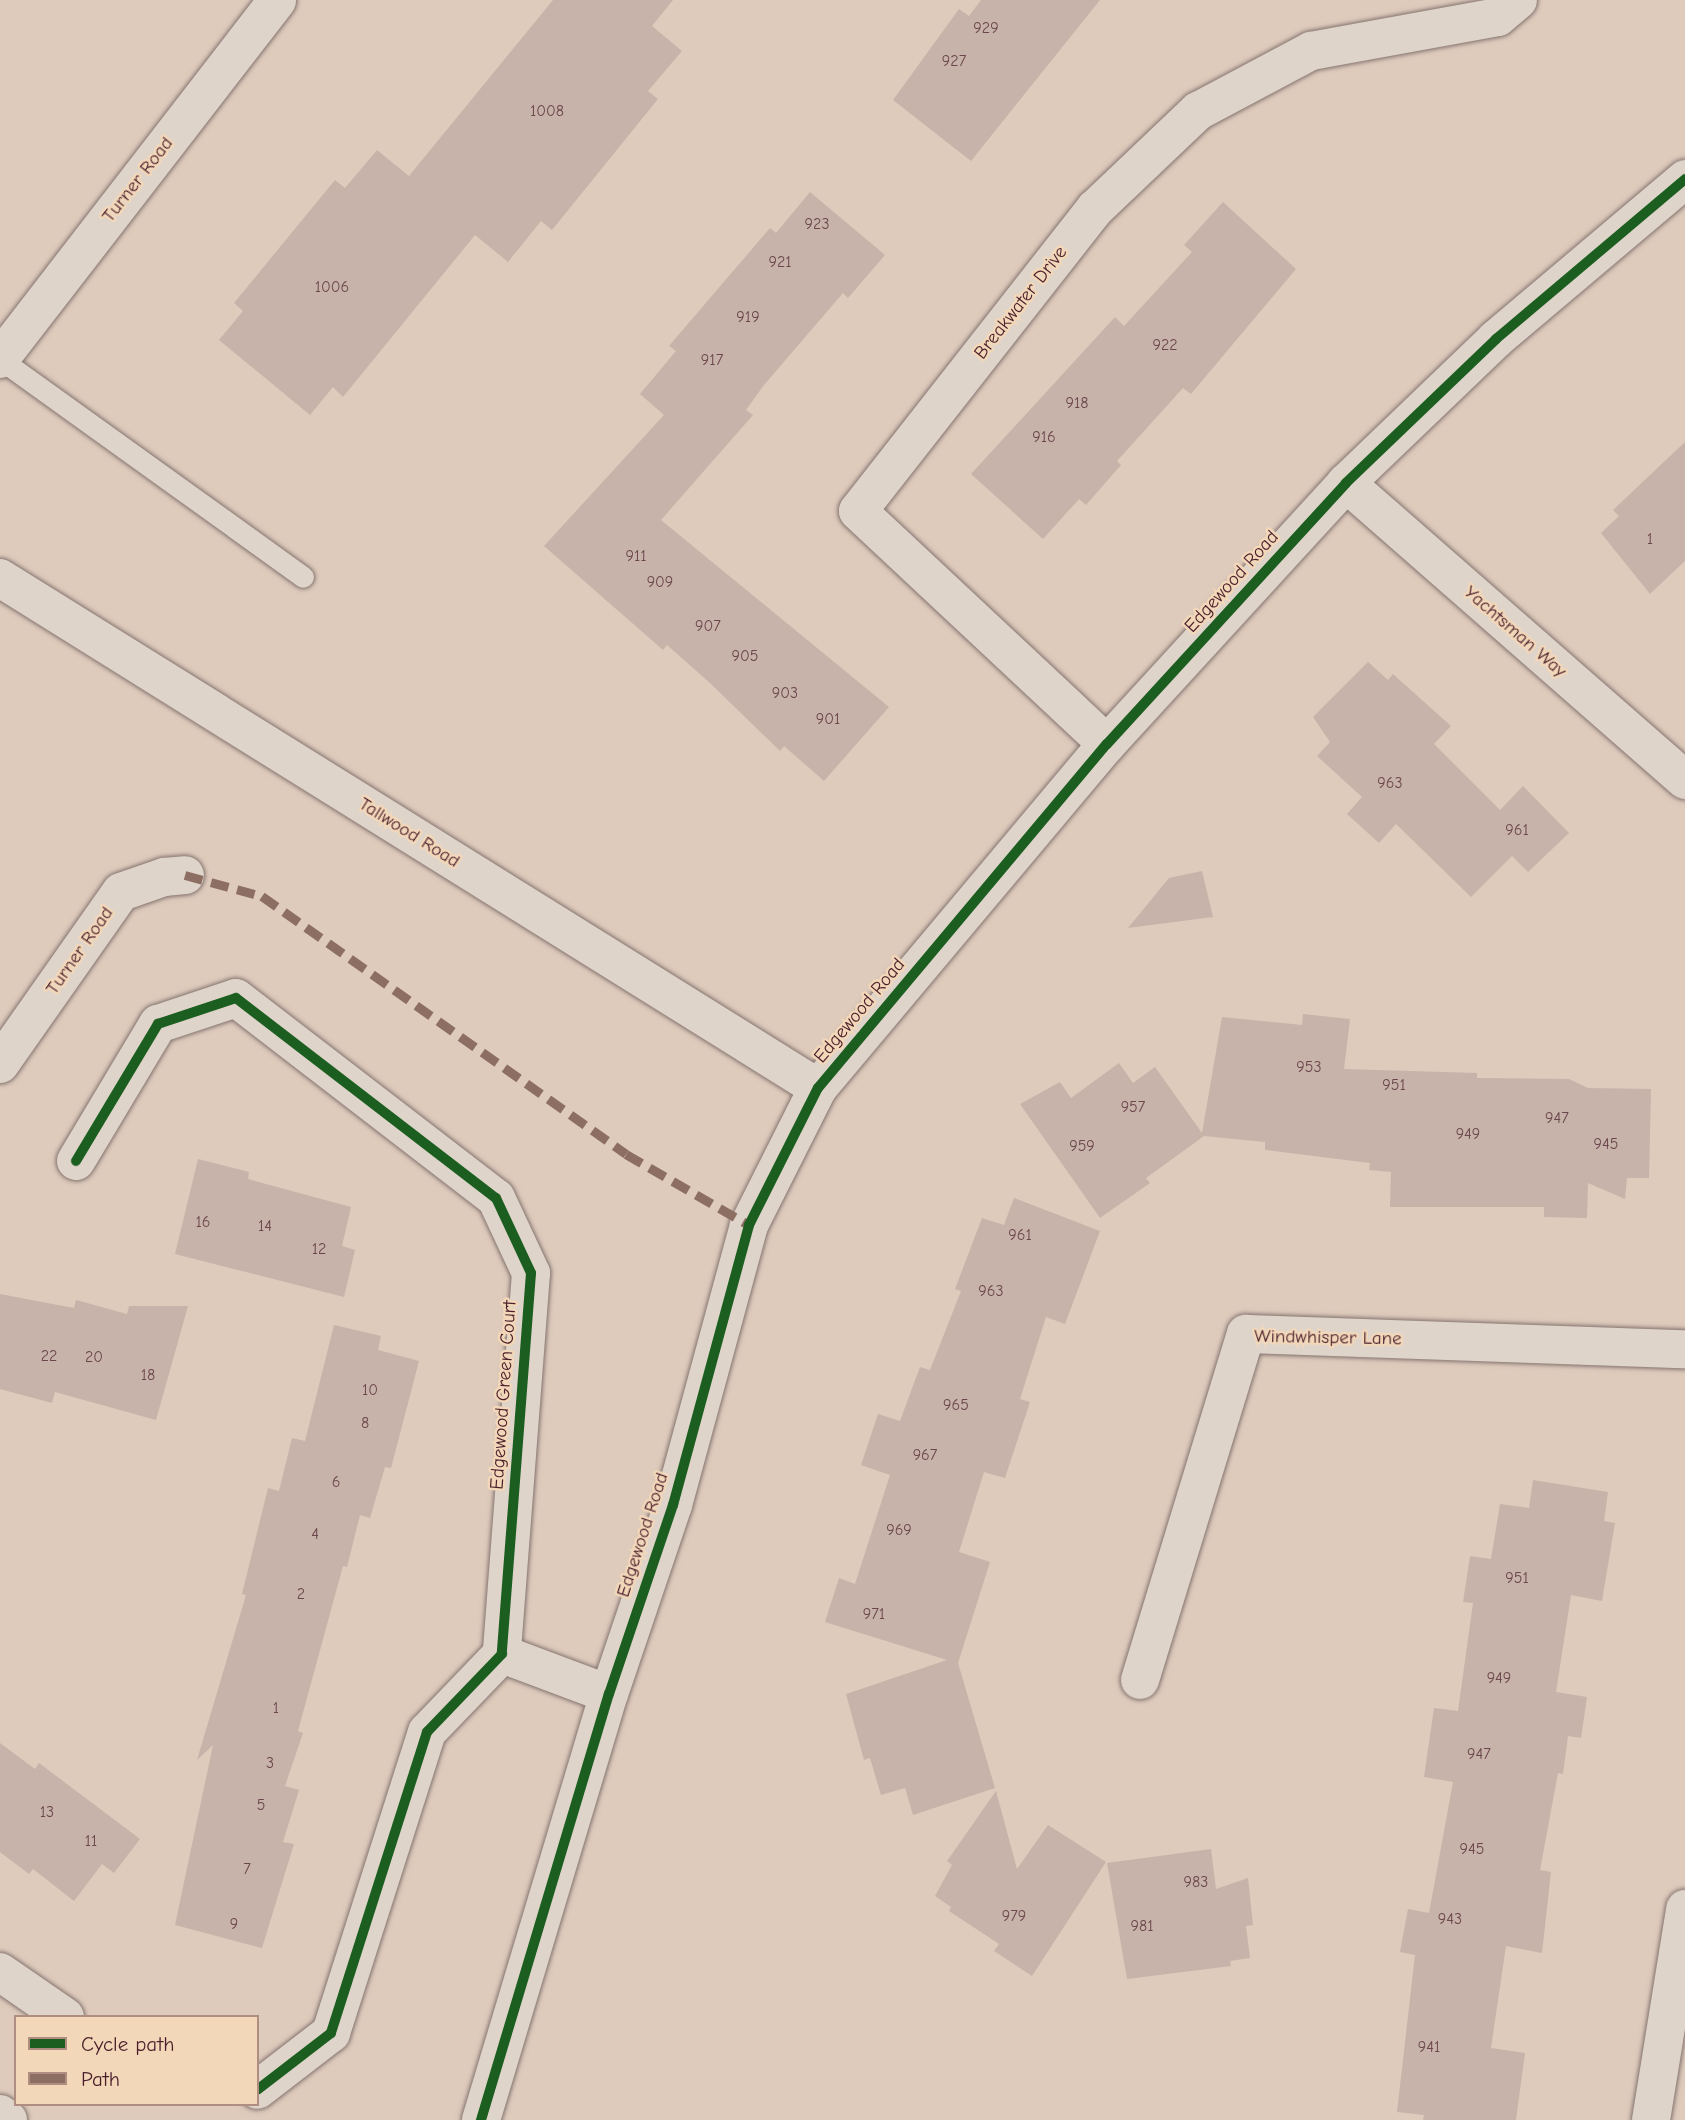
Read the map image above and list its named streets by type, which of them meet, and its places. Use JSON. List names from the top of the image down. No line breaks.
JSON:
{"streets":{"street":["Turner Road","Breakwater Drive","Edgewood Road","Yachtsman Way","Tallwood Road","Windwhisper Lane","Edgewood Green Court"]},"crossings":[["Breakwater Drive","Edgewood Road"],["Edgewood Road","Yachtsman Way"],["Edgewood Road","Tallwood Road"]],"house_numbers":["929","927","1008","923","921","1006","919","922","917","918","916","1","911","909","907","905","903","901","963","961","953","951","957","947","949","945","959","16","14","961","12","963","22","20","18","10","965","8","967","6","969","4","951","2","971","949","1","947","3","5","13","11","945","7","983","979","943","9","981","941"],"legend":["Cycle path","Path"]}
